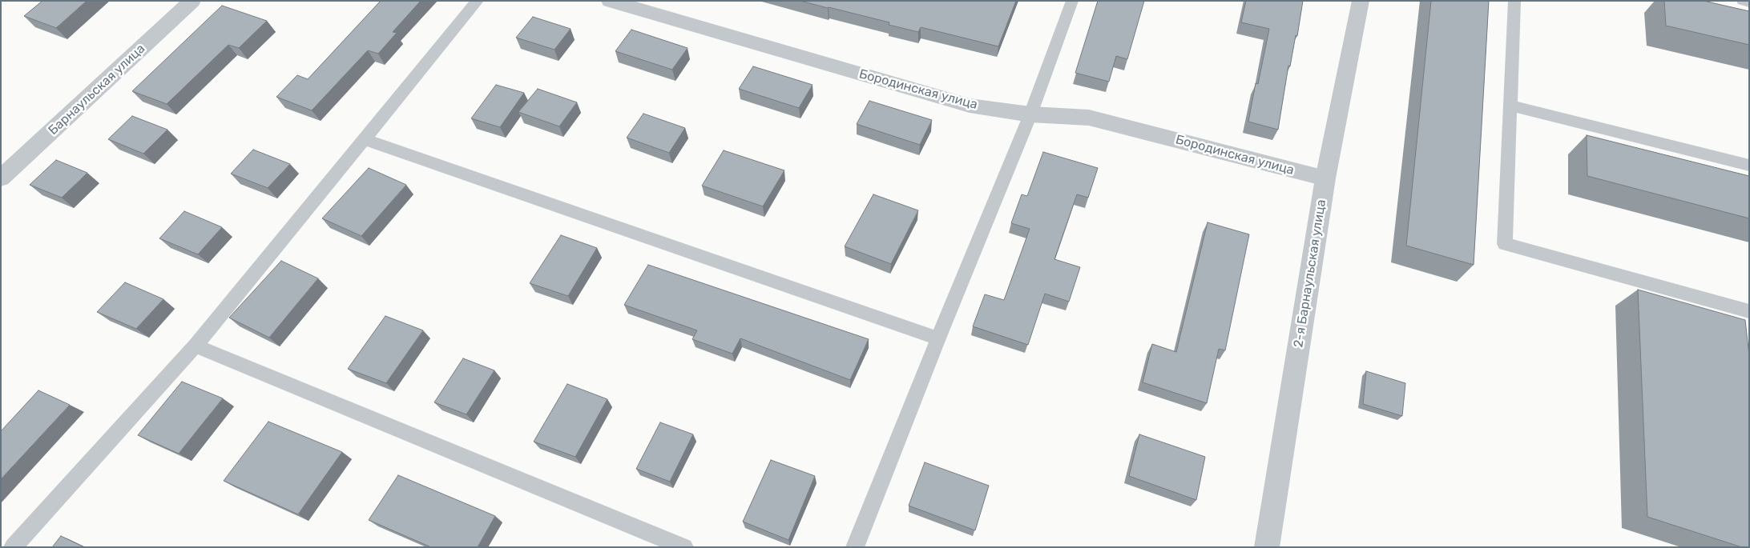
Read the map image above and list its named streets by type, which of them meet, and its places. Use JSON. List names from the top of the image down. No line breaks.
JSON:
{"streets":{"street":["Барнаульская улица","Бородинская улица","2-я Барнаульская улица"]},"crossings":[["Бородинская улица","2-я Барнаульская улица"]]}
